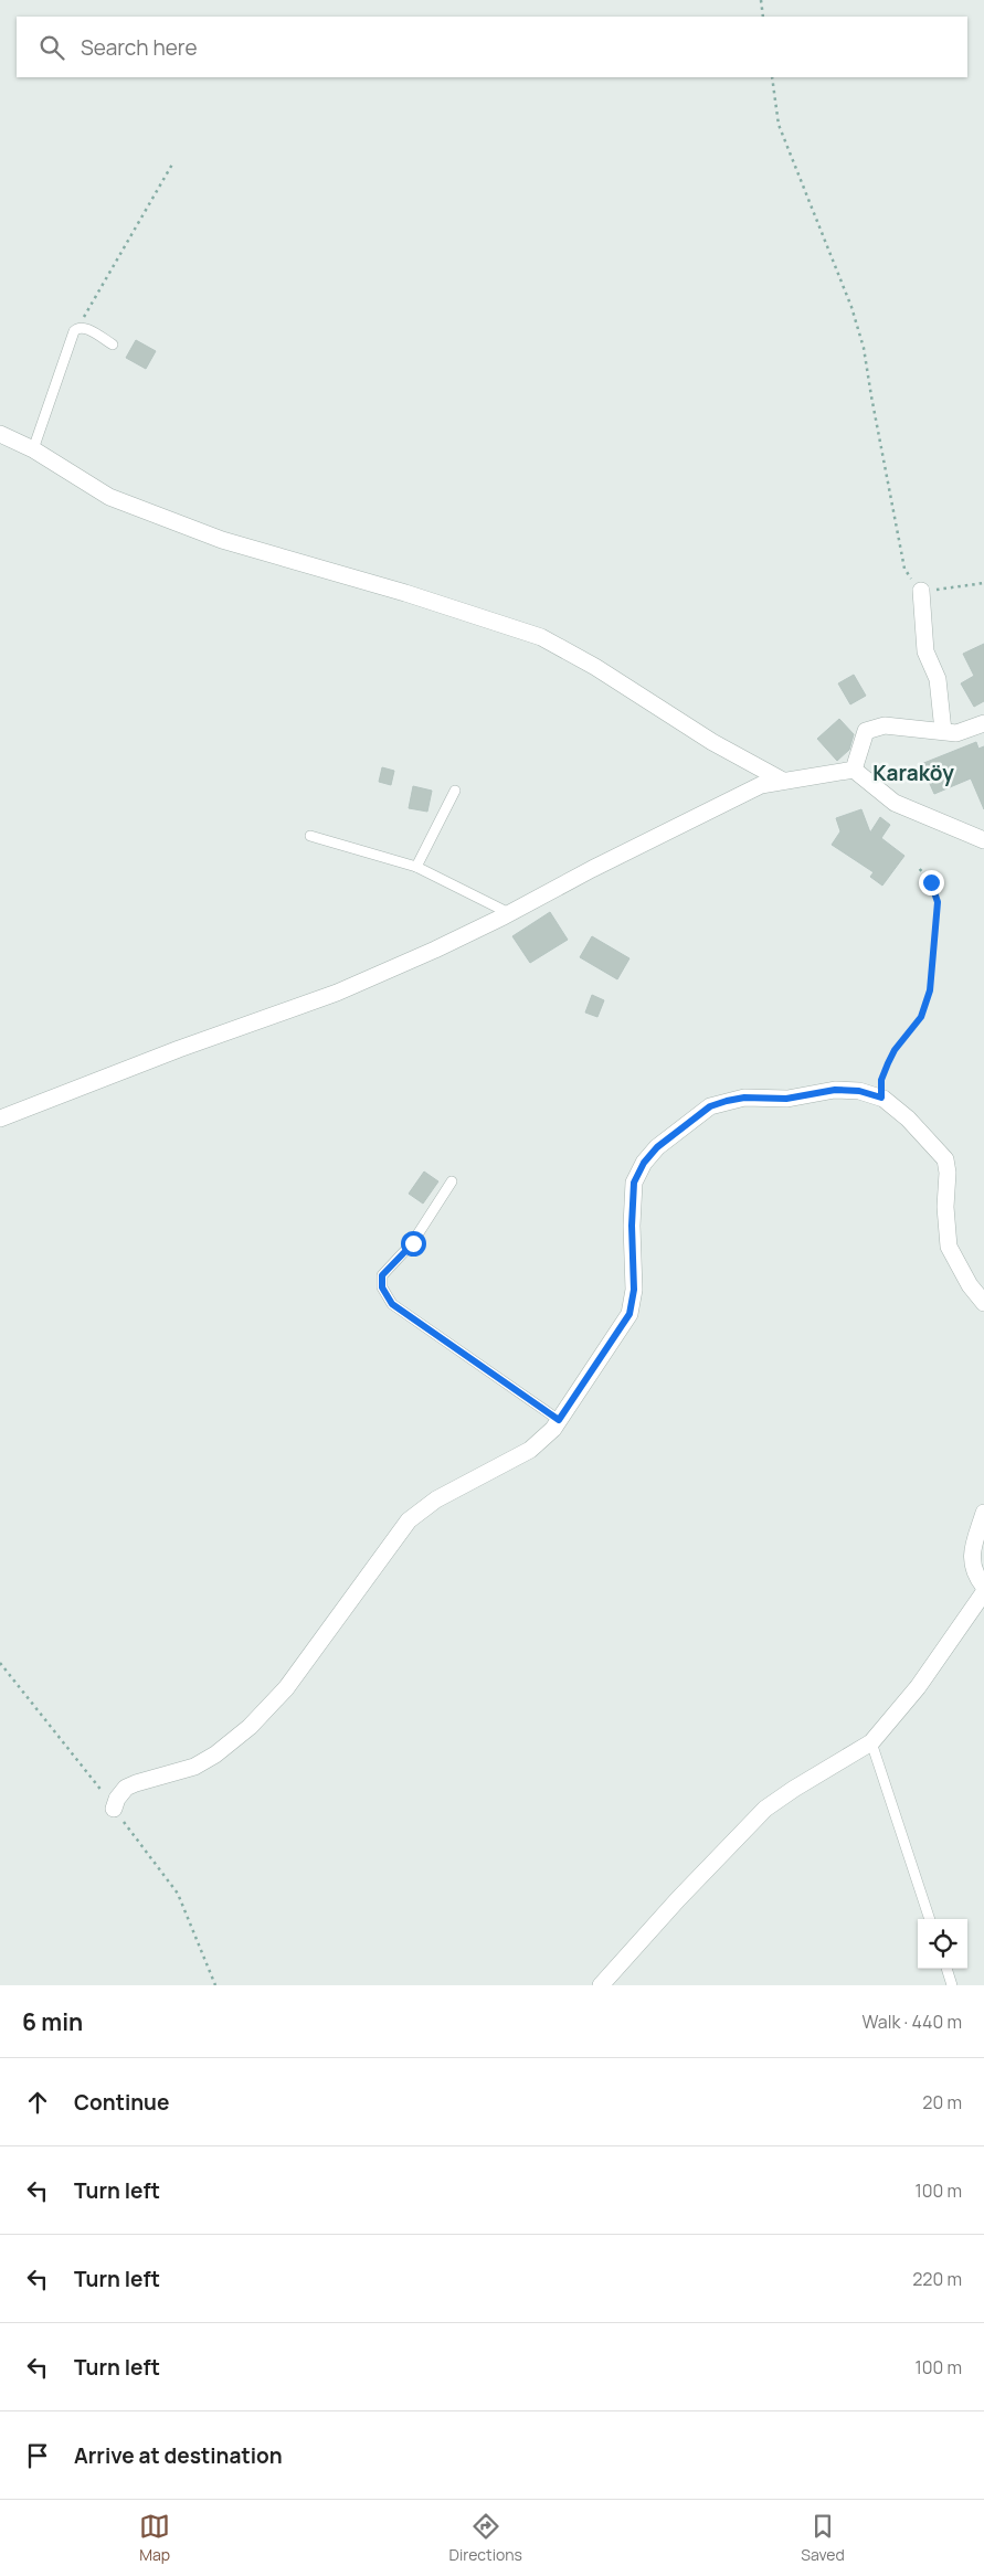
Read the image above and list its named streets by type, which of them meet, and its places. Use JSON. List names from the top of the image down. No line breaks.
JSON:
{"districts":["Karaköy"],"page":{"search":"Search here","heading":["6 min","Walk · 440 m"],"list":[["Continue","20 m"],["Turn left","100 m"],["Turn left","220 m"],["Turn left","100 m"],"Arrive at destination"],"nav":["Map","Directions","Saved"]}}
